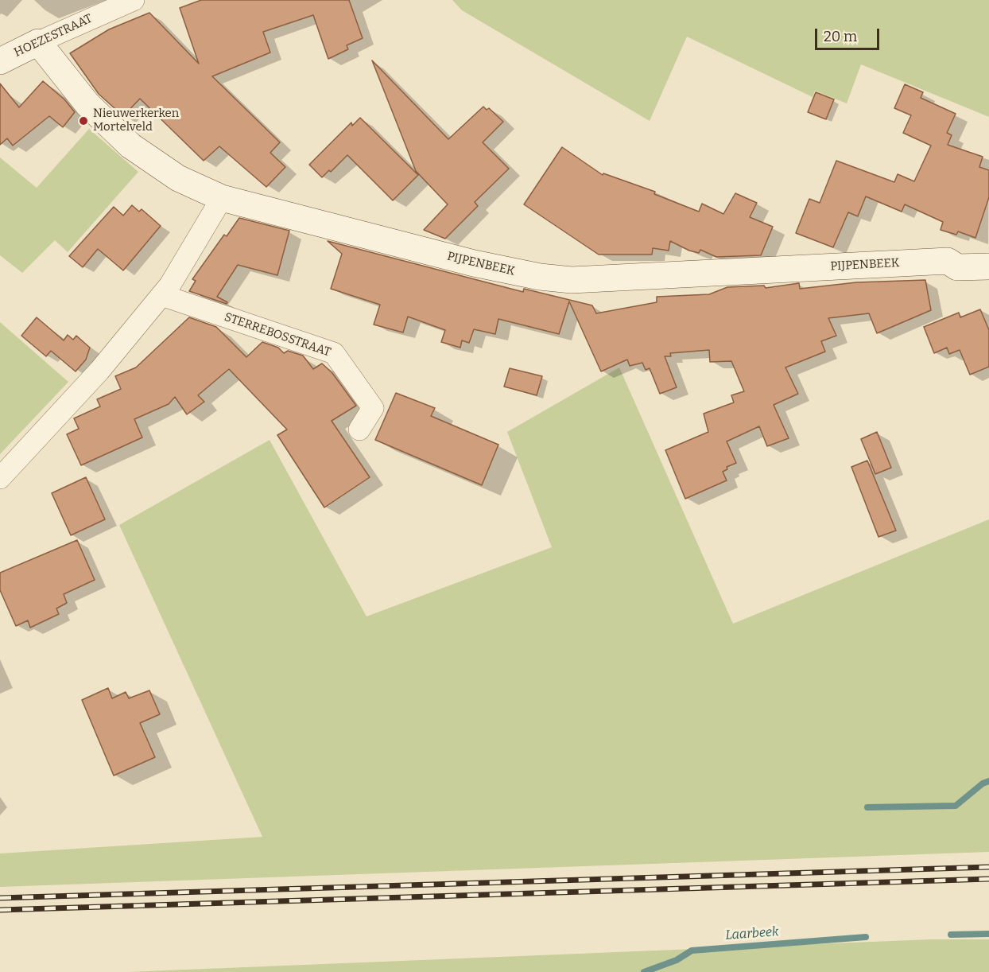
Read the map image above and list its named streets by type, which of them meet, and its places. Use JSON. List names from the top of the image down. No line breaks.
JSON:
{"streets":{"street":["HOEZESTRAAT","PIJPENBEEK","STERREBOSSTRAAT"]},"crossings":[["HOEZESTRAAT","PIJPENBEEK"]],"water":["Laarbeek"],"places":["Nieuwerkerken Mortelveld"],"scale_bar":"20 m"}
